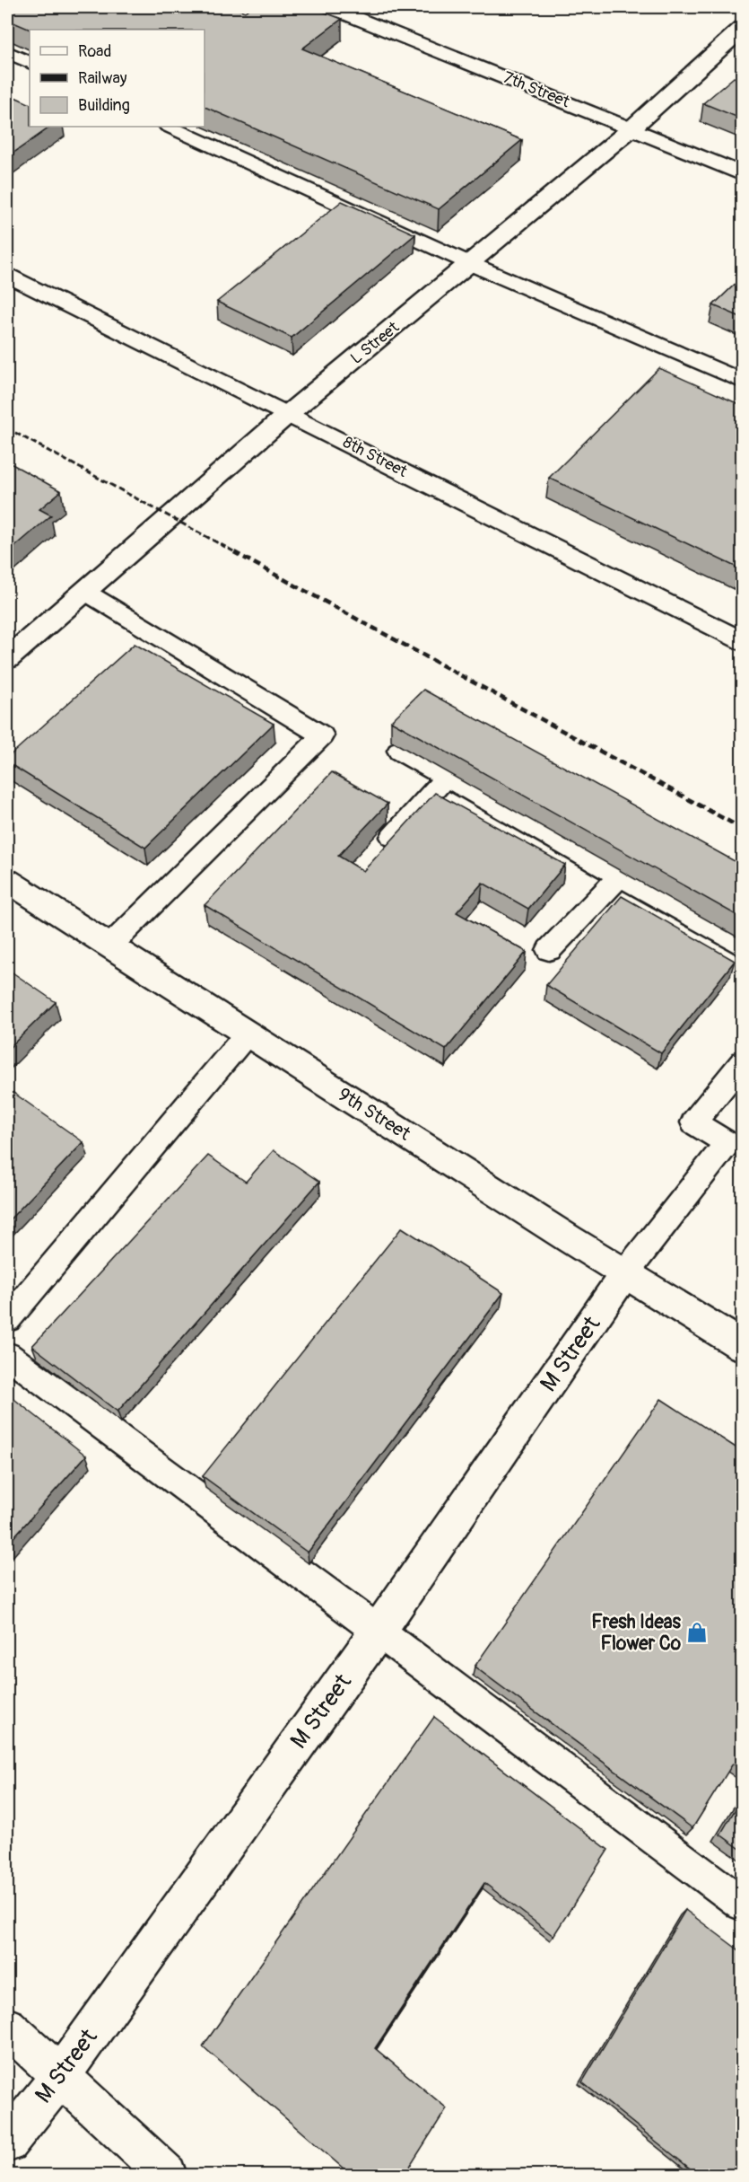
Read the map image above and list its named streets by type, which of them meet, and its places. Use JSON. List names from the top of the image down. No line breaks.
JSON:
{"streets":{"street":["7th Street","L Street","8th Street","9th Street","M Street"]},"crossings":[["7th Street","L Street"],["L Street","8th Street"],["9th Street","M Street"]],"places":{"shop":["Fresh Ideas Flower Co"]},"legend":["Road","Railway","Building"]}
